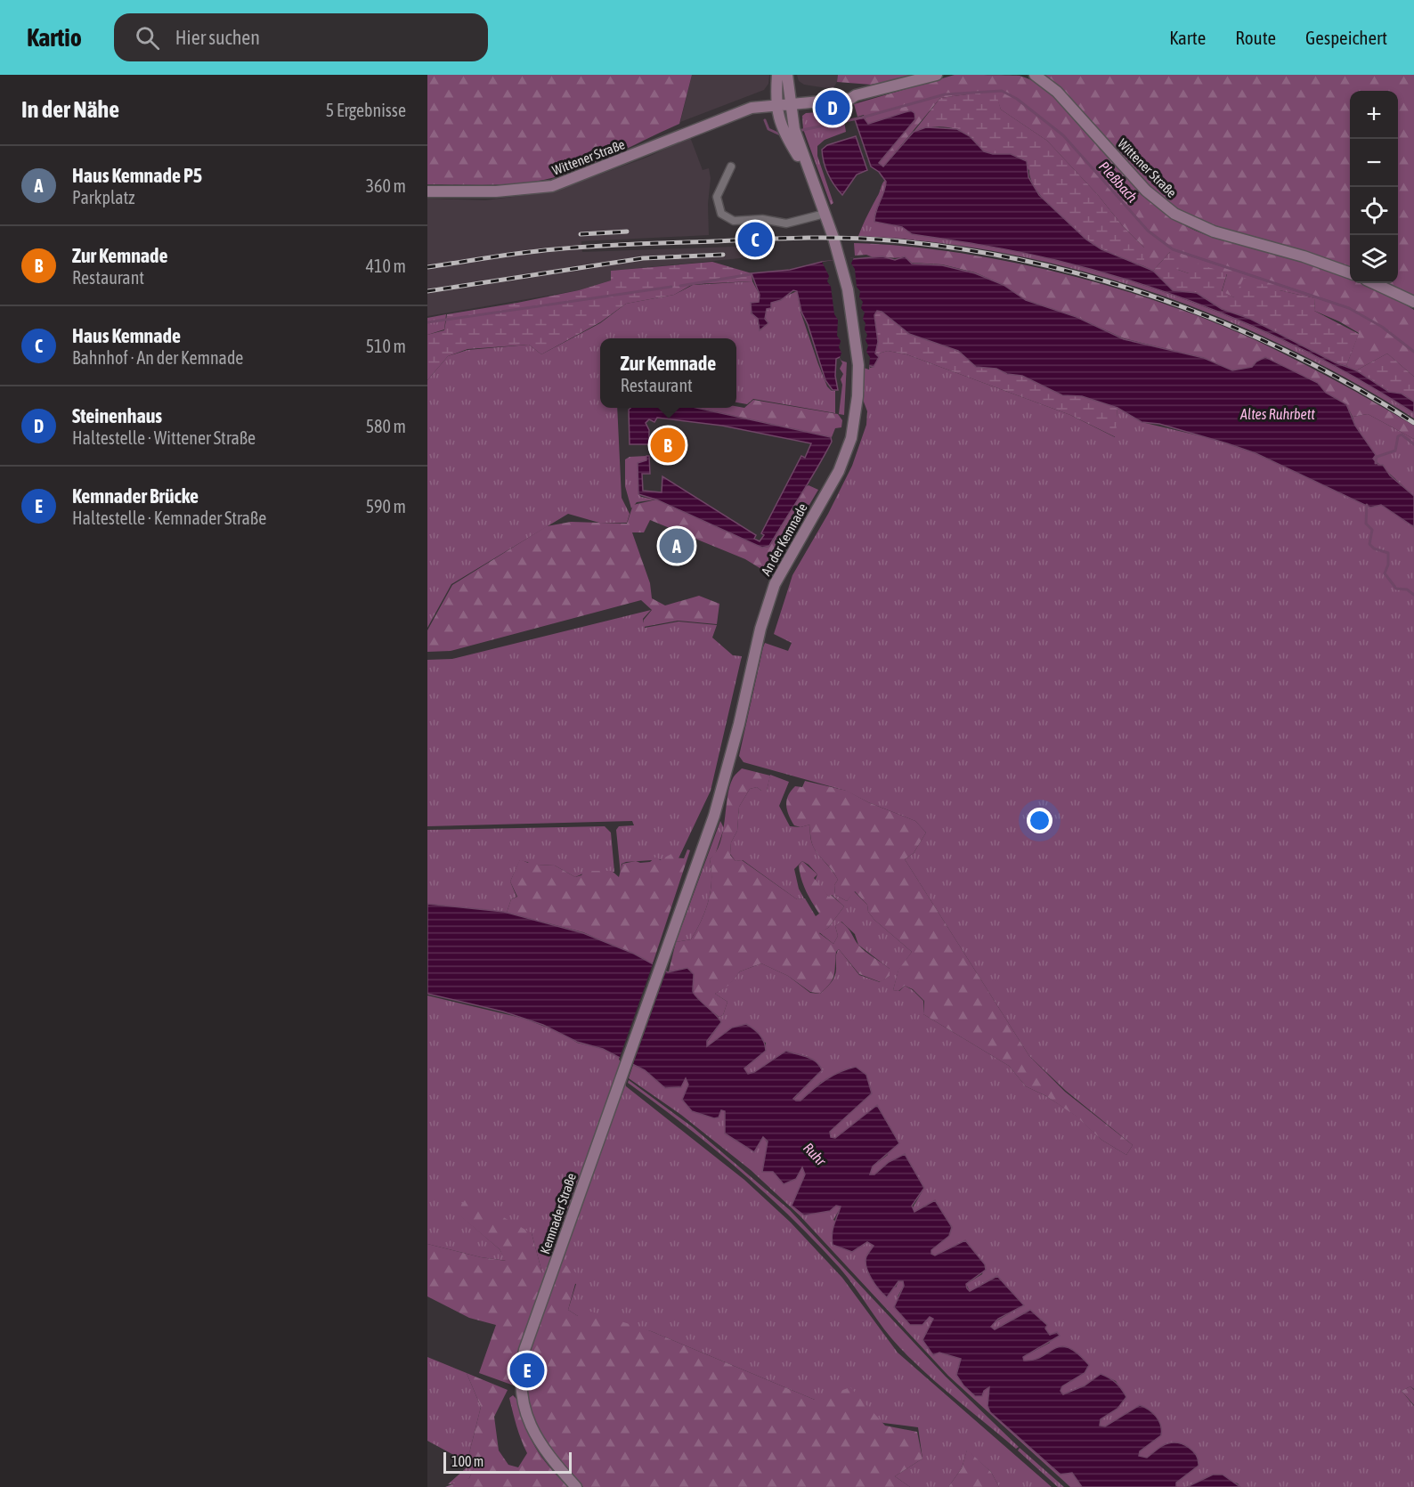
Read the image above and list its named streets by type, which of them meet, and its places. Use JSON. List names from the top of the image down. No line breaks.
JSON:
{"streets":{"main road":["Wittener Straße","An der Kemnade","Kemnader Straße"]},"crossings":[["Wittener Straße","An der Kemnade"],["An der Kemnade","Kemnader Straße"]],"water":["Pleßbach","Altes Ruhrbett","Ruhr"],"scale_bar":"100 m","page":{"header":"Kartio","search":"Hier suchen","nav":["Karte","Route","Gespeichert"],"heading":["In der Nähe","5 Ergebnisse"],"pins":["D","C","B","A","E"],"map_buttons":["+","−"],"list":[{"mark":"A","name":"Haus Kemnade P5","note":"Parkplatz","value":"360 m"},{"mark":"B","name":"Zur Kemnade","note":"Restaurant","value":"410 m"},{"mark":"C","name":"Haus Kemnade","note":"Bahnhof · An der Kemnade","value":"510 m"},{"mark":"D","name":"Steinenhaus","note":"Haltestelle · Wittener Straße","value":"580 m"},{"mark":"E","name":"Kemnader Brücke","note":"Haltestelle · Kemnader Straße","value":"590 m"}],"popup":["Zur Kemnade","Restaurant"],"scale":"100 m"}}
